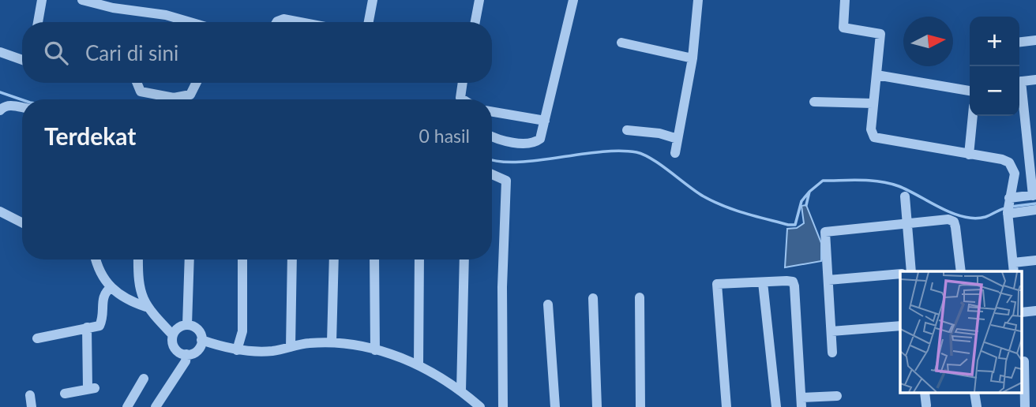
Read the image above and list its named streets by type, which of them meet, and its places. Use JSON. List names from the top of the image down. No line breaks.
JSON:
{"north":"right","page":{"map_buttons":["+","−"],"search":"Cari di sini","heading":["Terdekat","0 hasil"]}}
